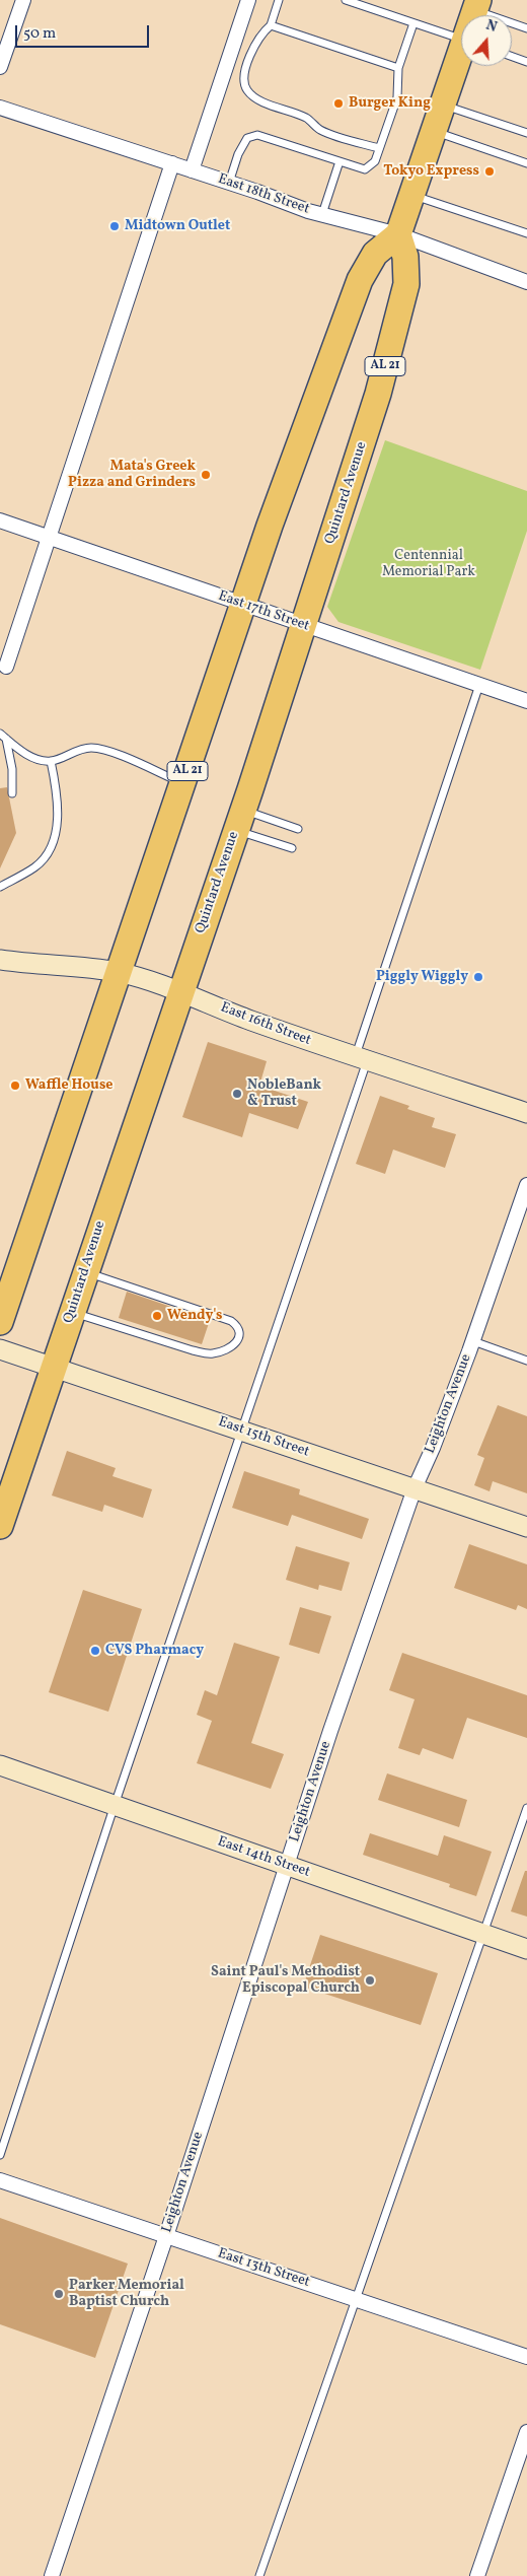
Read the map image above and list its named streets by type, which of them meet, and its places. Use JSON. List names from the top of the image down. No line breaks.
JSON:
{"streets":{"highway":["AL 21","Quintard Avenue"],"street":["East 18th Street","East 17th Street","East 16th Street","Leighton Avenue","East 15th Street","East 14th Street","East 13th Street"]},"crossings":[["East 18th Street","AL 21"],["East 18th Street","Quintard Avenue"],["AL 21","Quintard Avenue"],["AL 21","East 17th Street"],["AL 21","East 16th Street"],["Quintard Avenue","East 17th Street"],["Quintard Avenue","East 16th Street"],["Quintard Avenue","East 15th Street"],["Leighton Avenue","East 15th Street"],["Leighton Avenue","East 14th Street"],["Leighton Avenue","East 13th Street"]],"parks":["Centennial Memorial Park"],"places":["Burger King","Tokyo Express","Midtown Outlet","Mata's Greek Pizza and Grinders","Piggly Wiggly","Waffle House","NobleBank & Trust","Wendy's","CVS Pharmacy","Saint Paul's Methodist Episcopal Church","Parker Memorial Baptist Church"],"scale_bar":"50 m","north":"top"}
